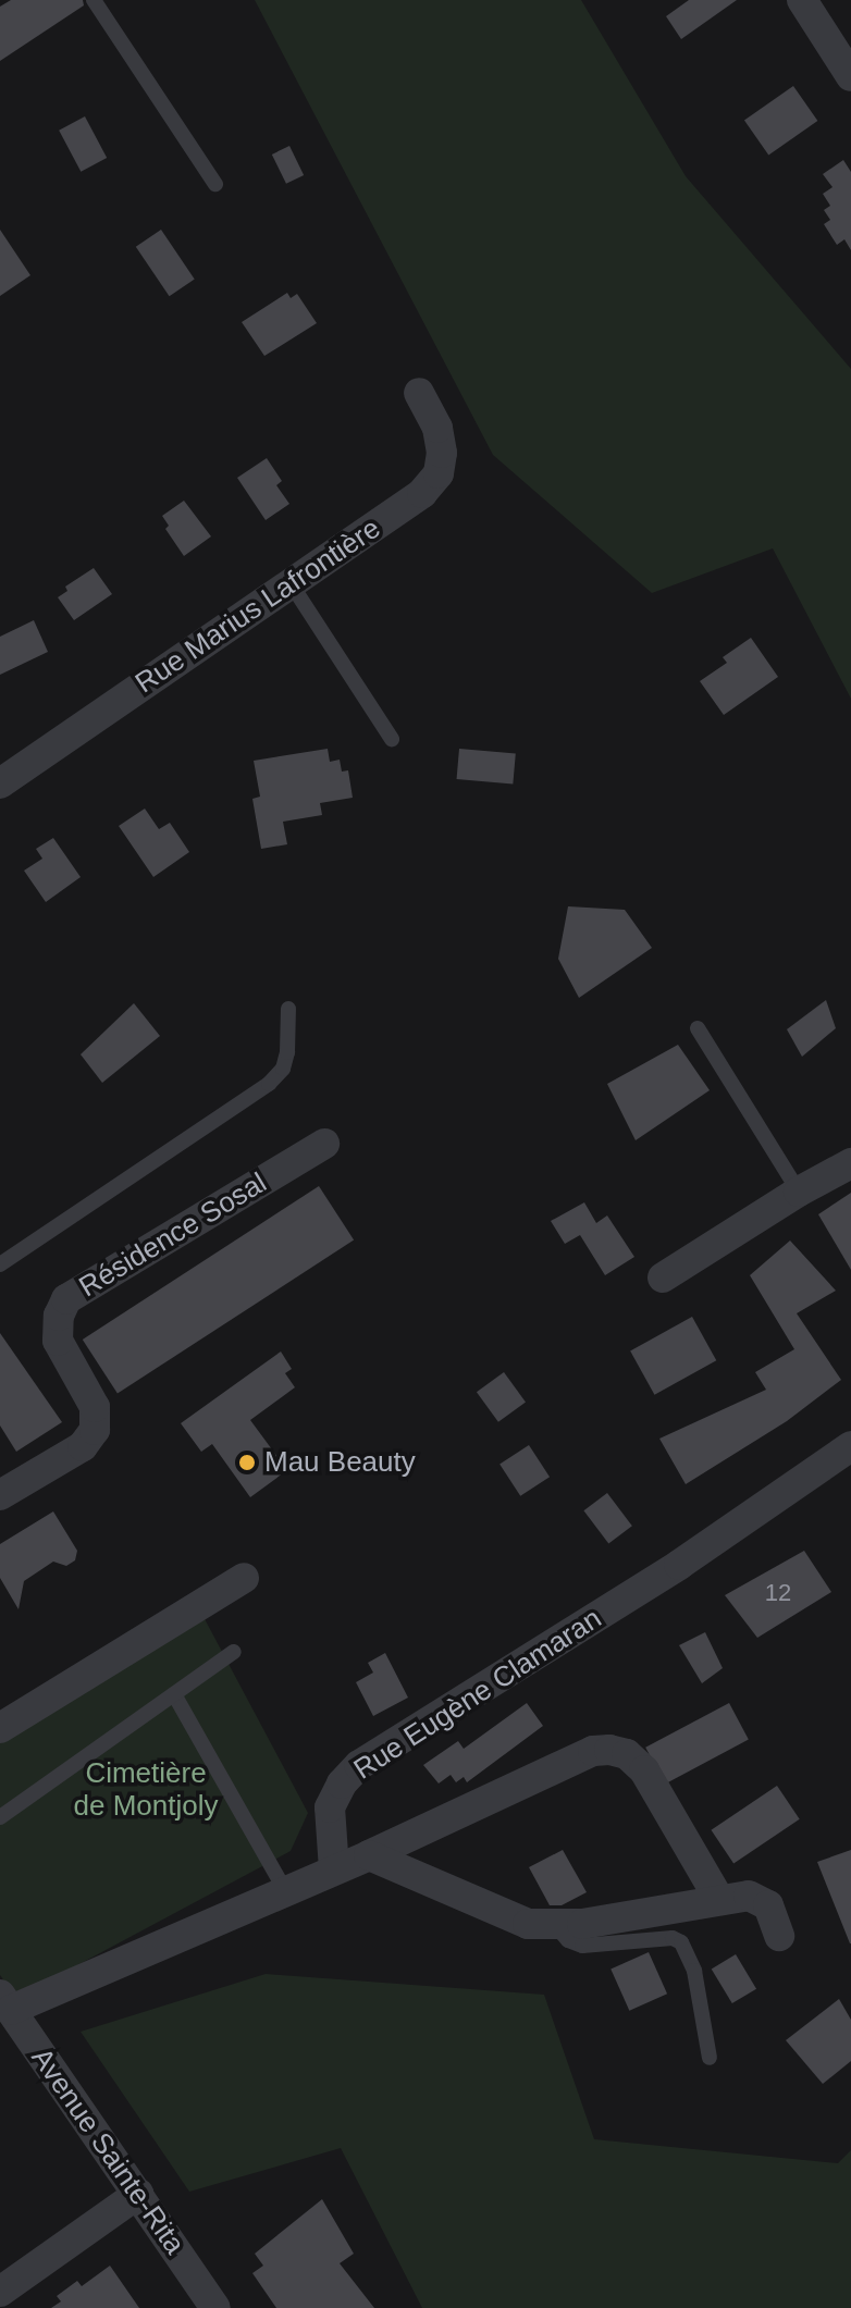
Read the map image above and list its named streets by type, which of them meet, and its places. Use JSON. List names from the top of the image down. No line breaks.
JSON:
{"streets":{"street":["Rue Marius Lafrontière","Résidence Sosal","Rue Eugène Clamaran","Avenue Sainte-Rita"]},"parks":["Cimetière de Montjoly"],"places":["Mau Beauty"],"house_numbers":["12"]}
